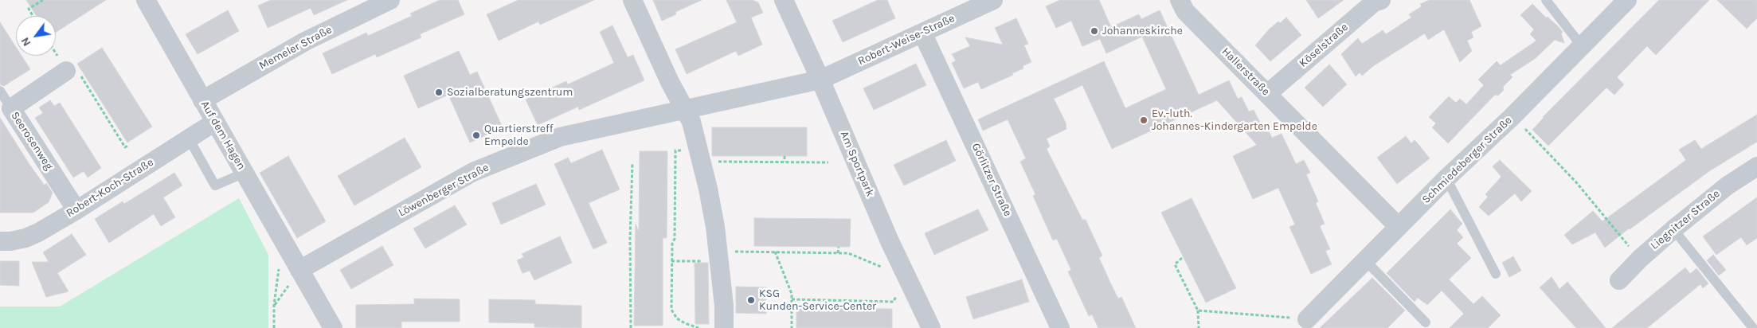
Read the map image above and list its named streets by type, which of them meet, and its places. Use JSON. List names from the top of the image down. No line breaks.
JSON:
{"streets":{"street":["Robert-Weise-Straße","Köselstraße","Memeler Straße","Hallerstraße","Auf dem Hagen","Seerosenweg","Schmiedeberger Straße","Am Sportpark","Görlitzer Straße","Robert-Koch-Straße","Löwenberger Straße","Liegnitzer Straße"]},"crossings":[["Robert-Weise-Straße","Am Sportpark"],["Robert-Weise-Straße","Görlitzer Straße"],["Robert-Weise-Straße","Löwenberger Straße"],["Köselstraße","Hallerstraße"],["Memeler Straße","Auf dem Hagen"],["Hallerstraße","Schmiedeberger Straße"],["Auf dem Hagen","Robert-Koch-Straße"],["Auf dem Hagen","Löwenberger Straße"],["Seerosenweg","Robert-Koch-Straße"],["Am Sportpark","Löwenberger Straße"]],"places":["Johanneskirche","Sozialberatungszentrum","Ev.-luth. Johannes-Kindergarten Empelde","Quartierstreff Empelde","KSG Kunden-Service-Center"],"north":"bottom left"}
